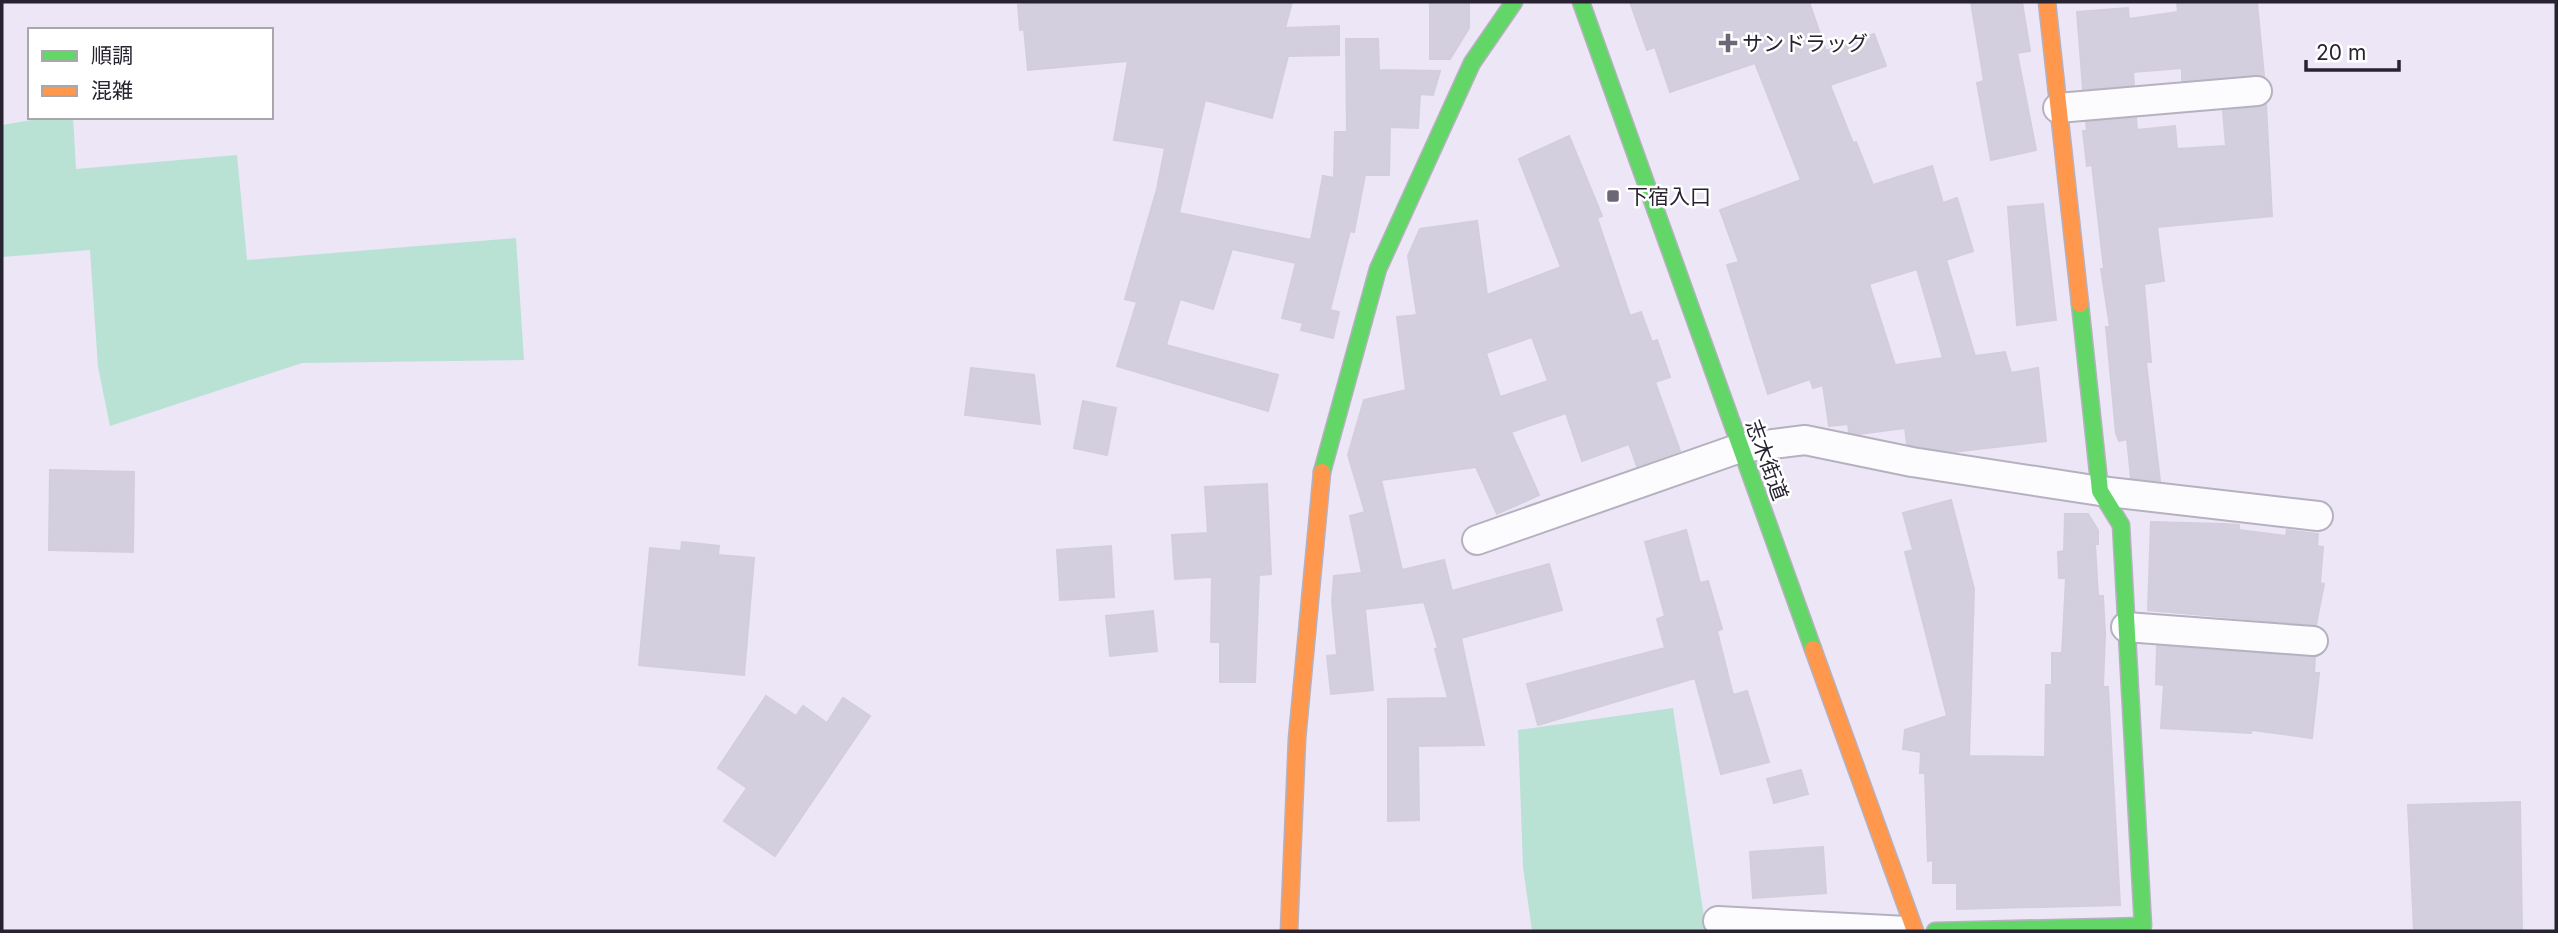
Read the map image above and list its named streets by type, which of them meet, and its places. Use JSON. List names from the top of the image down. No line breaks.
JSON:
{"streets":{"street":["志木街道"]},"places":{"health":["サンドラッグ"],"transit":["下宿入口"]},"legend":["順調","混雑"],"scale_bar":"20 m"}
